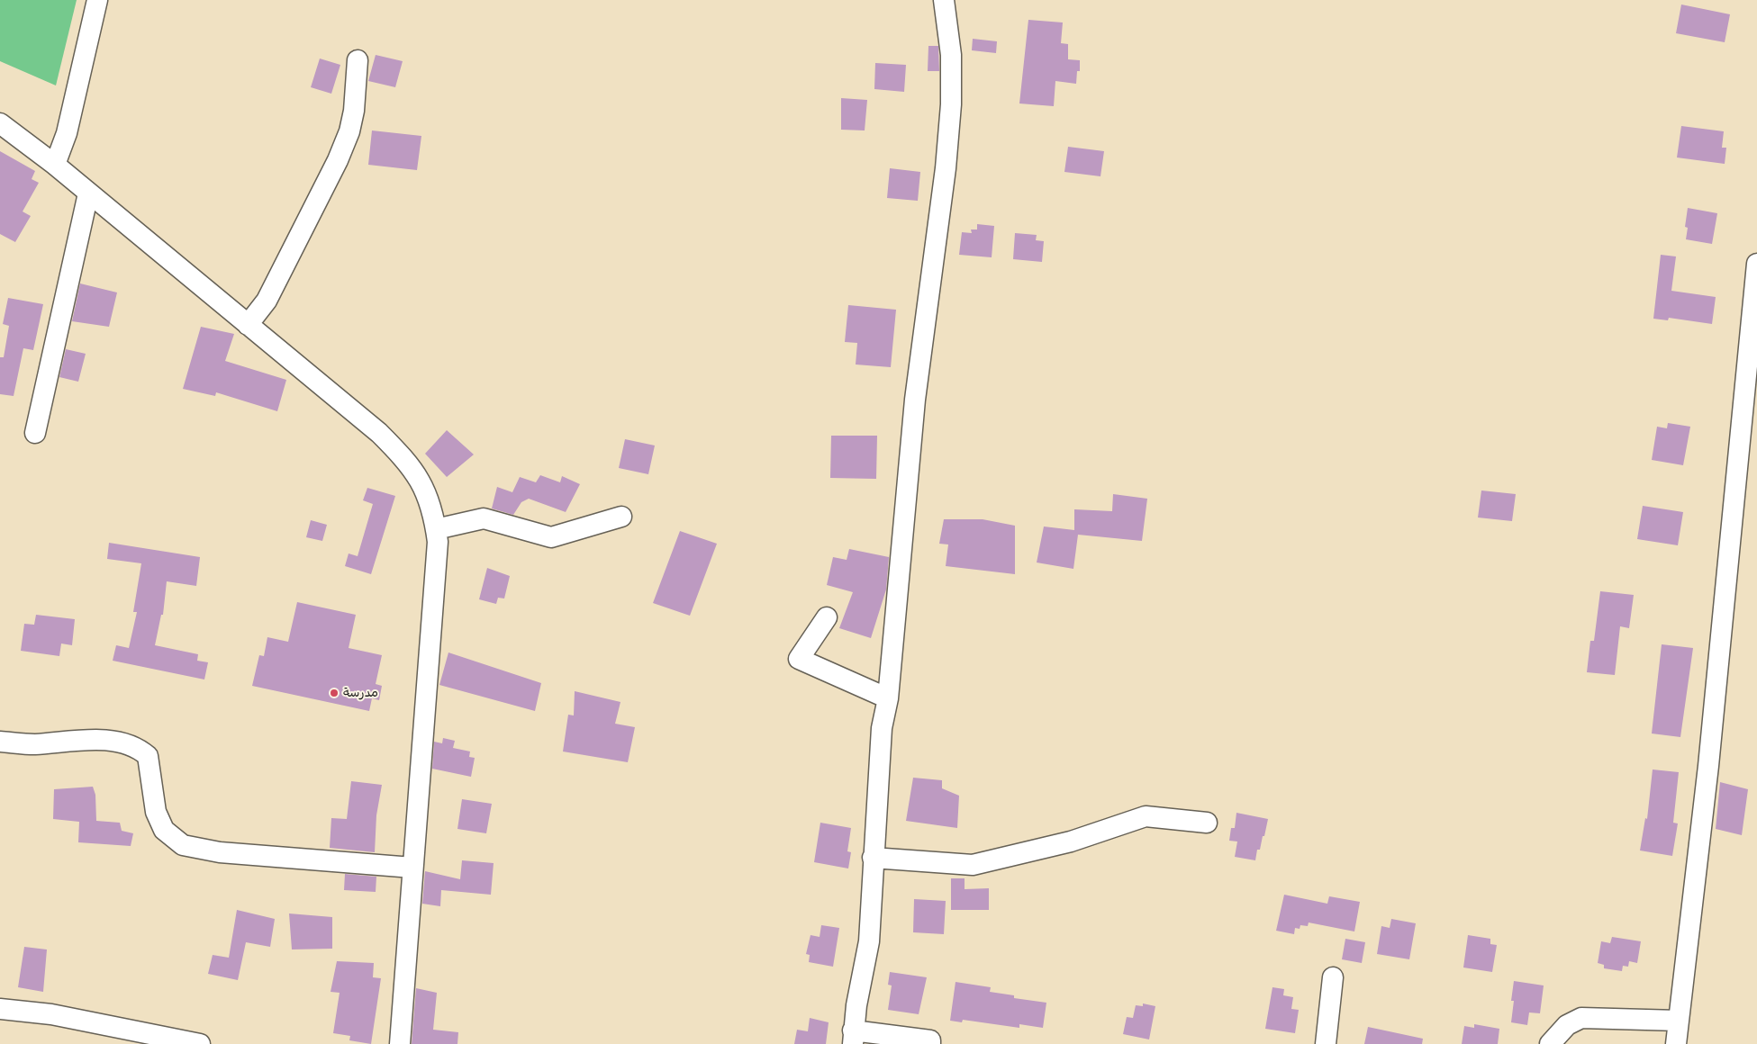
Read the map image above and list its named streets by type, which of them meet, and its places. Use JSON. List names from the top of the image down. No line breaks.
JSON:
{"places":["مدرسة"]}
